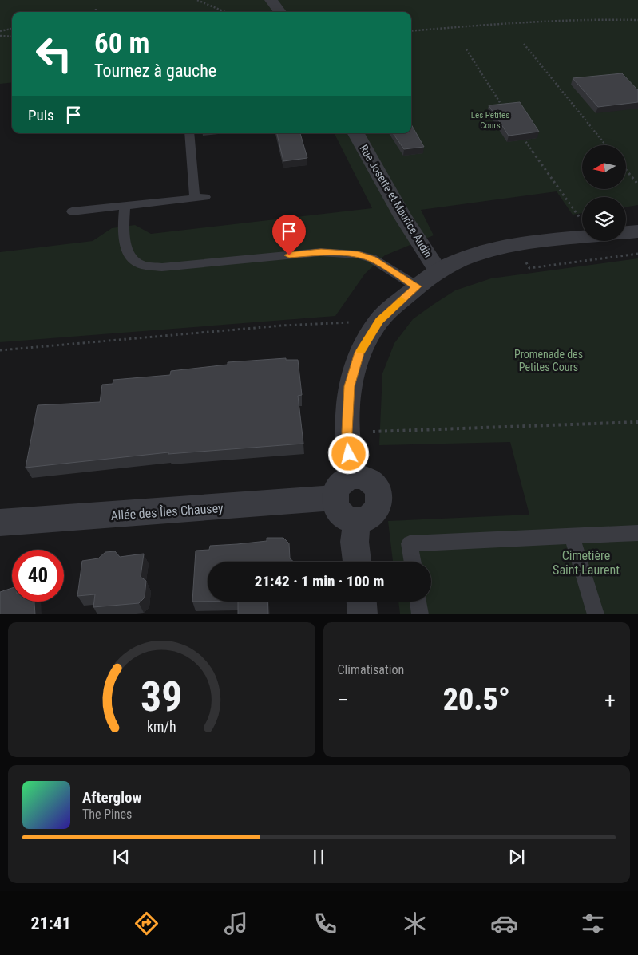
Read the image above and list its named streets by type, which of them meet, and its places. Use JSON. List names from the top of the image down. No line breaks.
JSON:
{"streets":{"street":["Rue Josette et Maurice Audin","Allée des Îles Chausey"]},"parks":["Les Petites Cours","Promenade des Petites Cours","Cimetière Saint-Laurent"],"north":"left","page":{"turn":["60 m","Tournez à gauche"],"then":"Puis","limit":"40","trip":"21:42 · 1 min · 100 m","tile":"Climatisation","heat":["−","20.5°","+"],"song":["Afterglow","The Pines"],"tabs":"21:41","gauge":["39","km/h"]}}
